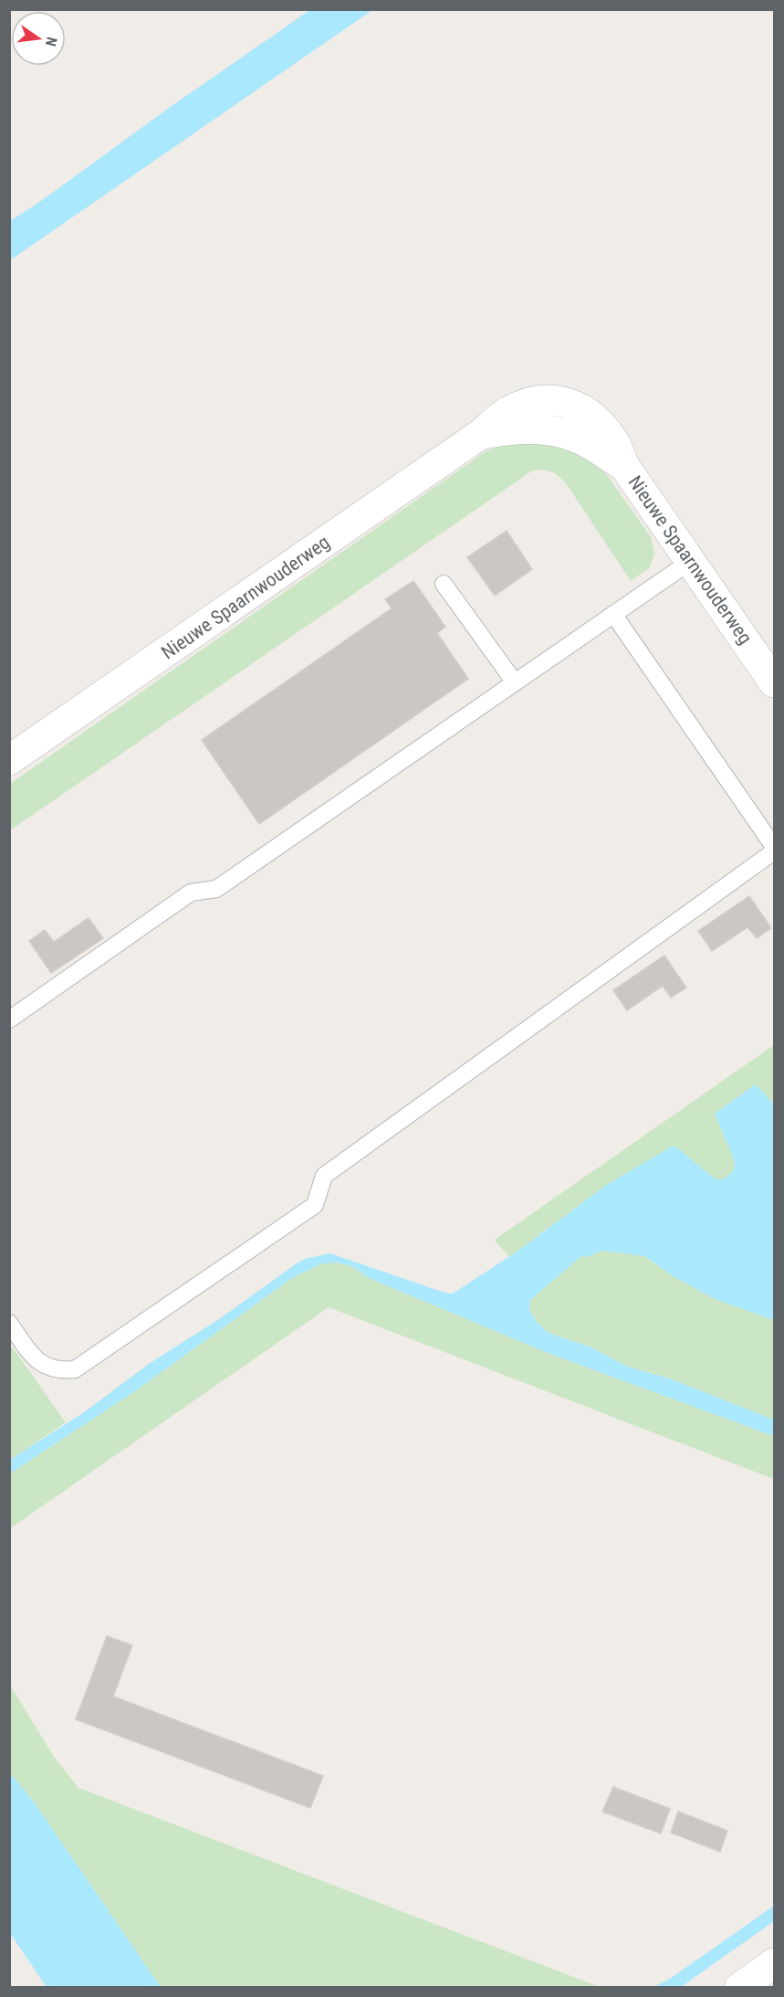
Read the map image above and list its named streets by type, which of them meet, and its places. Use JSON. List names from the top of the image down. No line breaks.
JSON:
{"streets":{"street":["Nieuwe Spaarnwouderweg"]},"north":"right"}
